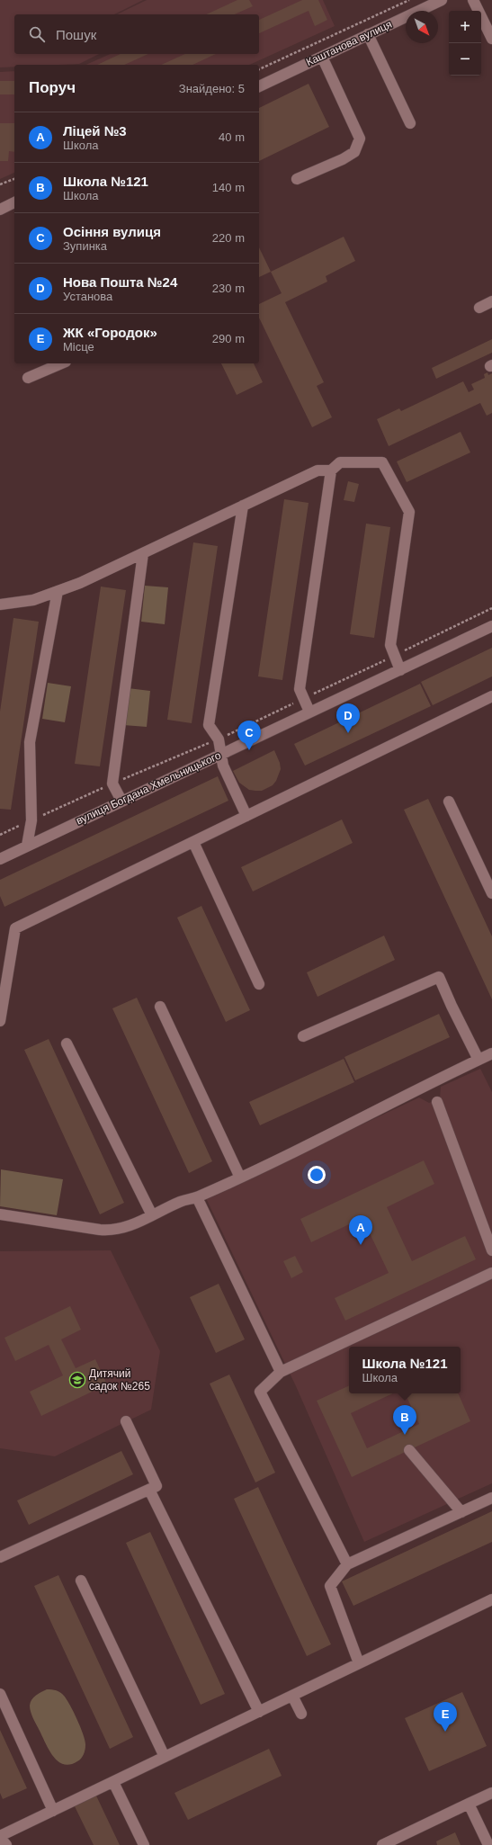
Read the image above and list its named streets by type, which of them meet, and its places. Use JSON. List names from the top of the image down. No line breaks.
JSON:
{"streets":{"street":["Каштанова вулиця","вулиця Богдана Хмельницького"]},"places":{"school or university":["Дитячий садок №265"]},"north":"bottom right","page":{"map_buttons":["+","−"],"search":"Пошук","heading":["Поруч","Знайдено: 5"],"list":[{"mark":"A","name":"Ліцей №3","note":"Школа","value":"40 m"},{"mark":"B","name":"Школа №121","note":"Школа","value":"140 m"},{"mark":"C","name":"Осіння вулиця","note":"Зупинка","value":"220 m"},{"mark":"D","name":"Нова Пошта №24","note":"Установа","value":"230 m"},{"mark":"E","name":"ЖК «Городок»","note":"Місце","value":"290 m"}],"pins":["D","C","A","B","E"],"popup":["Школа №121","Школа"]}}
